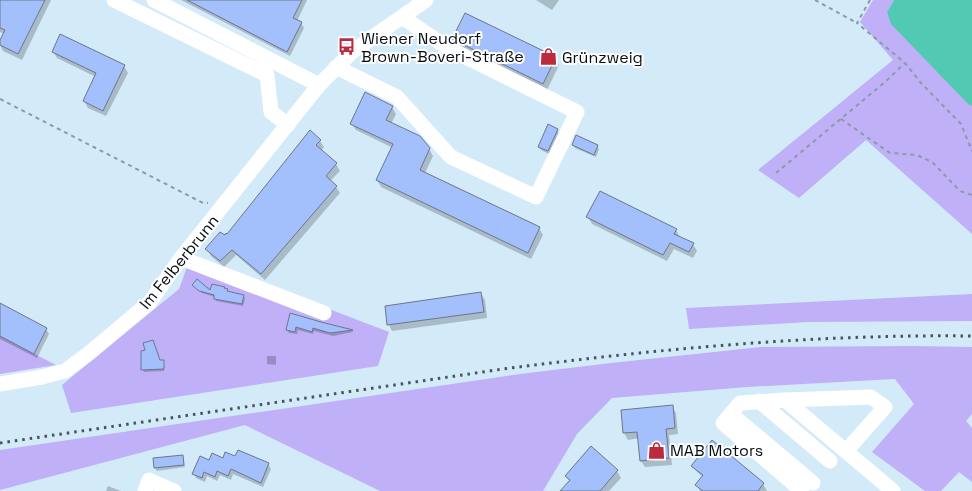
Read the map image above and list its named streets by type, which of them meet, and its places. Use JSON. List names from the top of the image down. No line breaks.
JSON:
{"streets":{"street":["Im Felberbrunn"]},"places":{"bus stop":["Wiener Neudorf Brown-Boveri-Straße"],"shop":["Grünzweig","MAB Motors"]}}
